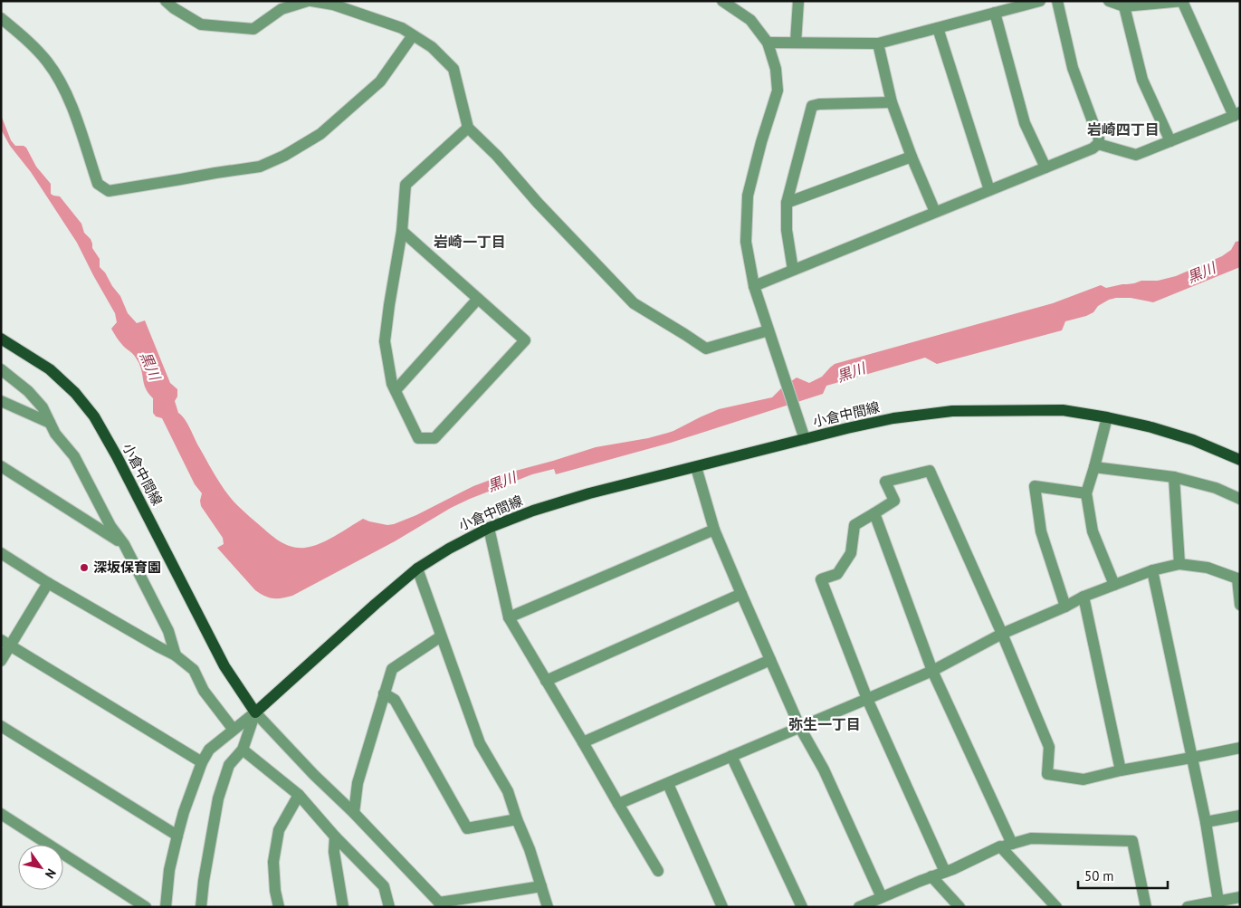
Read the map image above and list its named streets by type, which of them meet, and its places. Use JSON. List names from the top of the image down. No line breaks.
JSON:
{"streets":{"main road":["小倉中間線"]},"districts":["岩崎四丁目","岩崎一丁目","弥生一丁目"],"water":["黒川"],"places":["深坂保育園"],"scale_bar":"50 m","north":"bottom right"}
